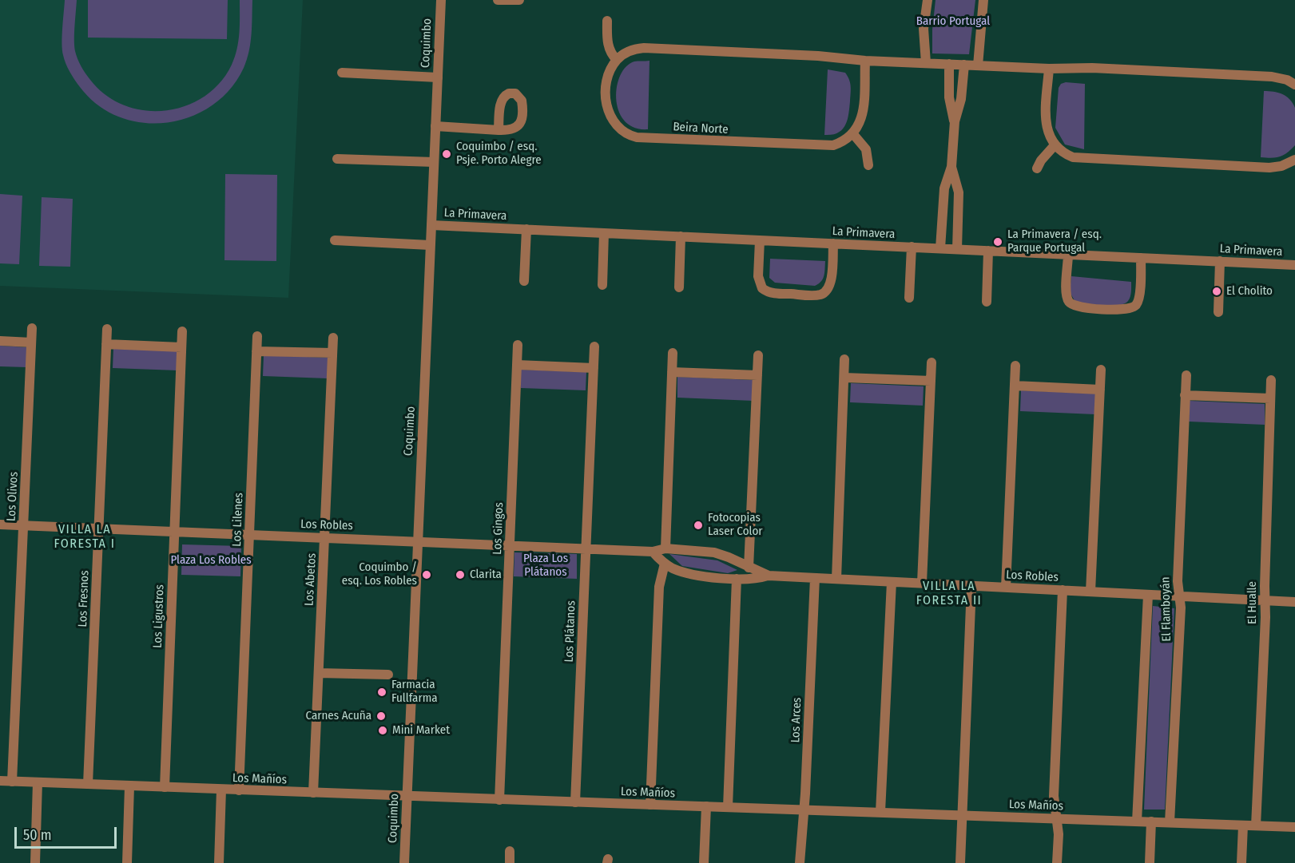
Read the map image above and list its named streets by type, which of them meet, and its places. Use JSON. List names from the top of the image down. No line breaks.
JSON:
{"streets":{"street":["Coquimbo","Beira Norte","La Primavera","Los Olivos","Los Lilenes","Los Robles","Los Gingos","Los Abetos","Los Fresnos","El Hualle","El Flamboyán","Los Ligustros","Los Plátanos","Los Arces","Los Mañíos"]},"crossings":[["Coquimbo","La Primavera"],["Coquimbo","Los Robles"],["Coquimbo","Los Mañíos"],["Los Olivos","Los Robles"],["Los Olivos","Los Mañíos"],["Los Lilenes","Los Robles"],["Los Lilenes","Los Mañíos"],["Los Robles","Los Gingos"],["Los Robles","Los Abetos"],["Los Robles","Los Fresnos"],["Los Robles","El Hualle"],["Los Robles","El Flamboyán"],["Los Robles","Los Ligustros"],["Los Robles","Los Plátanos"],["Los Robles","Los Arces"],["Los Gingos","Los Mañíos"],["Los Abetos","Los Mañíos"],["Los Fresnos","Los Mañíos"],["El Hualle","Los Mañíos"],["El Flamboyán","Los Mañíos"],["Los Ligustros","Los Mañíos"],["Los Plátanos","Los Mañíos"],["Los Arces","Los Mañíos"]],"districts":["VILLA LA FORESTA I","VILLA LA FORESTA II"],"parks":["Barrio Portugal","Plaza Los Plátanos","Plaza Los Robles"],"places":["Coquimbo / esq. Psje. Porto Alegre","La Primavera / esq. Parque Portugal","El Cholito","Fotocopias Laser Color","Coquimbo / esq. Los Robles","Clarita","Farmacia Fullfarma","Carnes Acuña","Mini Market"],"scale_bar":"50 m"}
